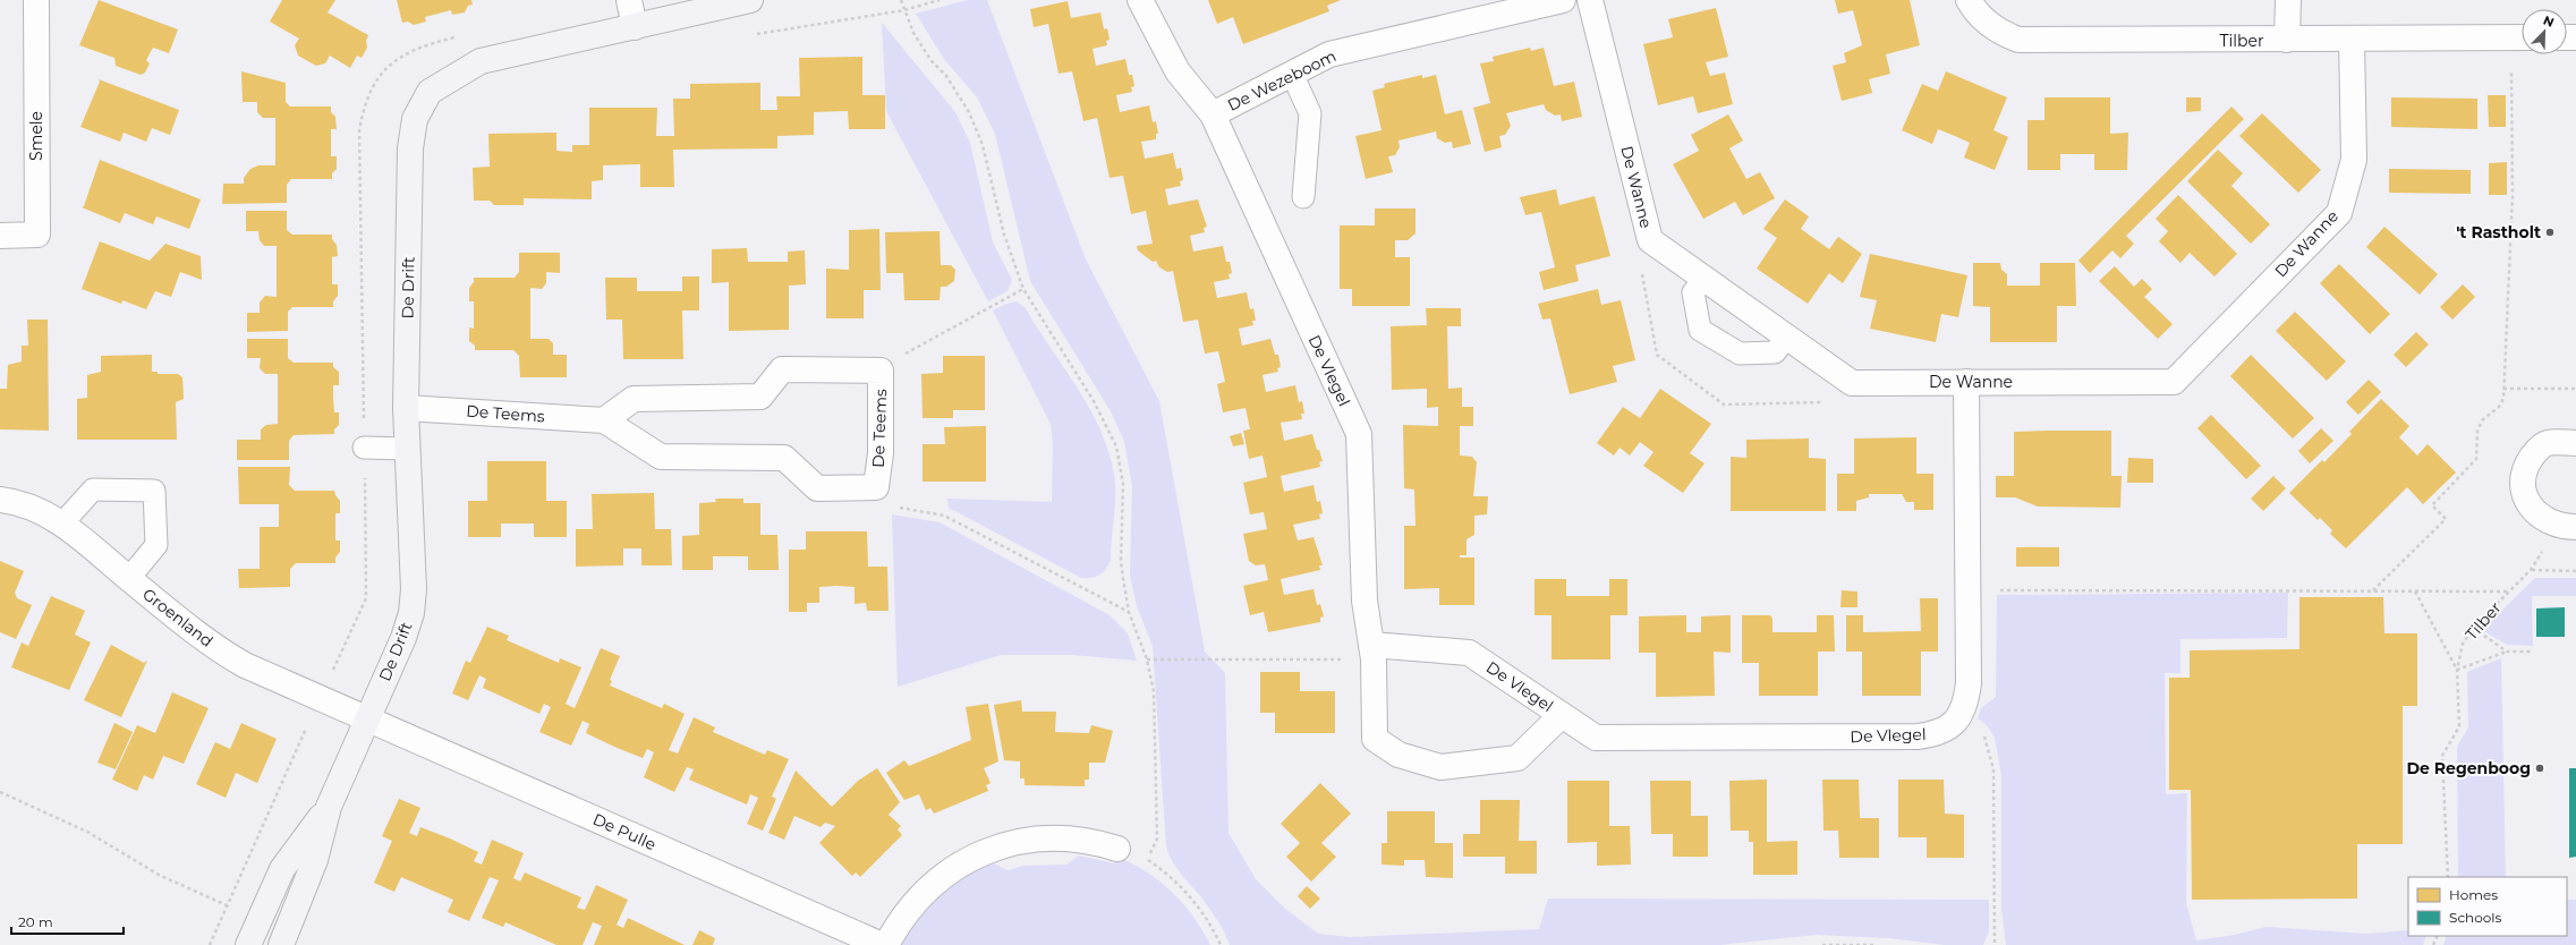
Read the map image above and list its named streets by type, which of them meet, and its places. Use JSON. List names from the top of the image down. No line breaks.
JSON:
{"streets":{"street":["Tilber","De Wezeboom","Smele","De Wanne","De Drift","De Vlegel","De Teems","Groenland","De Pulle"]},"crossings":[["Tilber","De Wanne"],["De Wezeboom","De Vlegel"],["De Drift","De Teems"],["De Drift","Groenland"],["De Drift","De Pulle"],["Groenland","De Pulle"]],"places":["'t Rastholt","De Regenboog"],"legend":["Homes","Schools"],"scale_bar":"20 m","north":"top right"}
